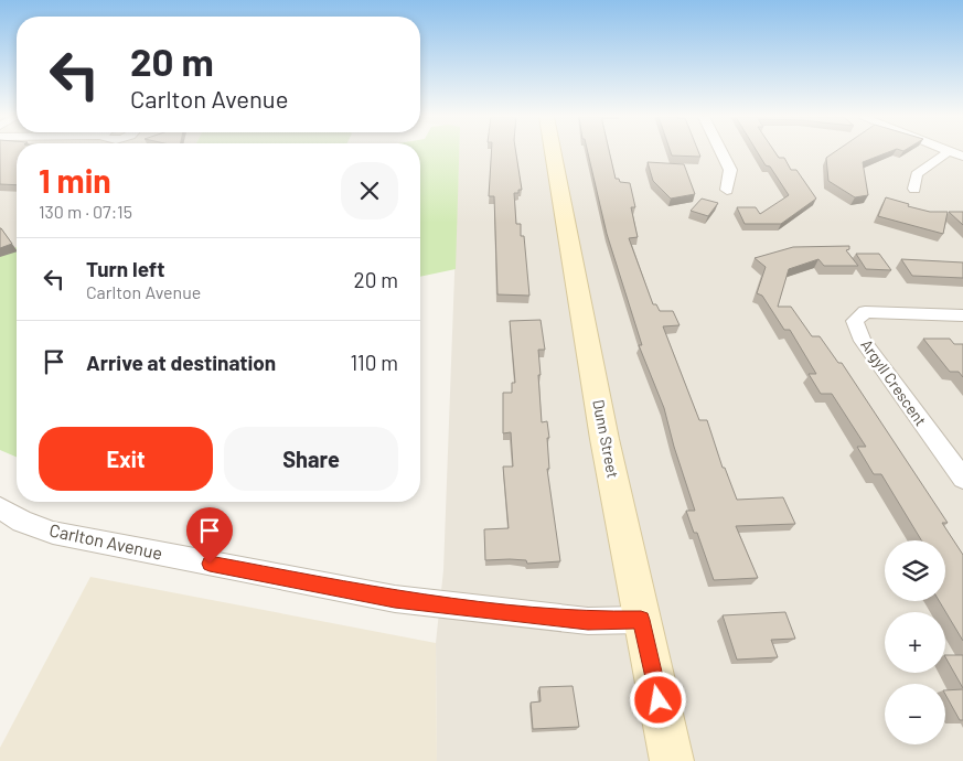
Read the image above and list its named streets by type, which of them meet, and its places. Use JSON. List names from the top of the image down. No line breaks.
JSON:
{"streets":{"street":["Argyll Crescent","Dunn Street","Carlton Avenue"]},"crossings":[["Dunn Street","Carlton Avenue"]],"page":{"turn":["20 m","Carlton Avenue"],"heading":["1 min","130 m · 07:15"],"list":[{"name":"Turn left","note":"Carlton Avenue","value":"20 m"},{"name":"Arrive at destination","value":"110 m"}],"buttons":["Exit","Share"],"map_buttons":["+","−"]}}
